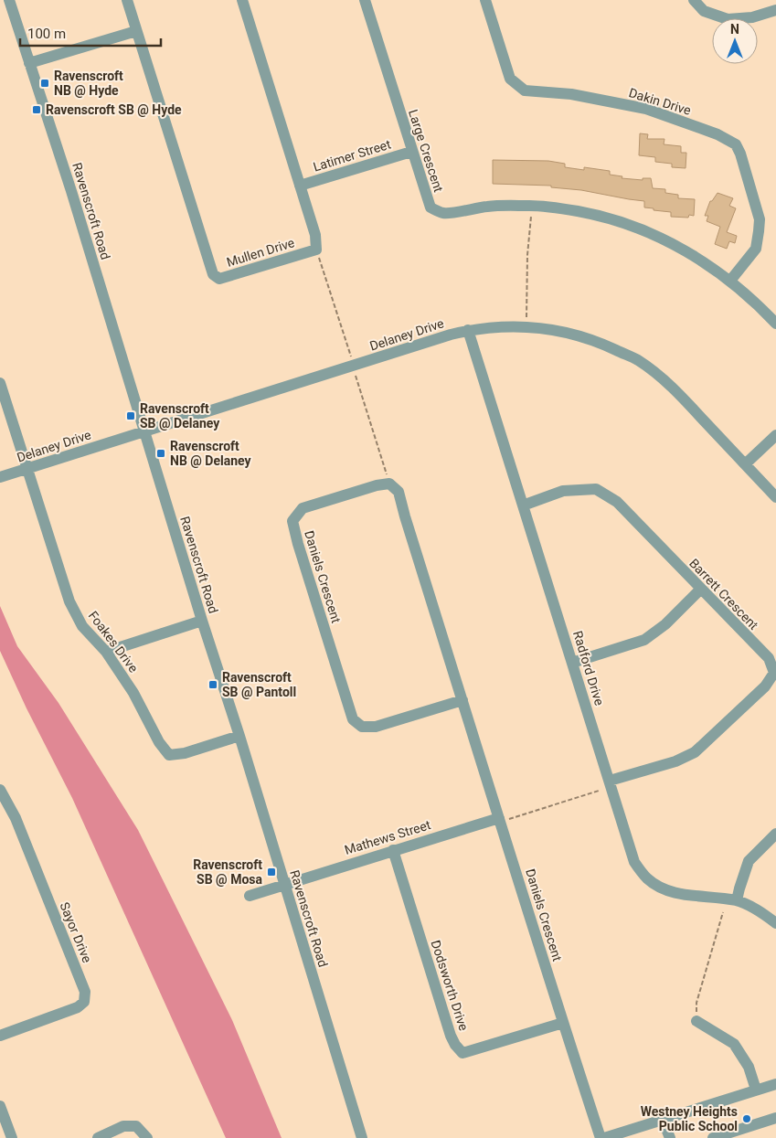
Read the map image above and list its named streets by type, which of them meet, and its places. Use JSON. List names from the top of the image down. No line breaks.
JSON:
{"streets":{"street":["Dakin Drive","Large Crescent","Latimer Street","Ravenscroft Road","Mullen Drive","Delaney Drive","Daniels Crescent","Barrett Crescent","Foakes Drive","Radford Drive","Mathews Street","Sayor Drive","Dodsworth Drive"]},"crossings":[["Dakin Drive","Large Crescent"],["Large Crescent","Latimer Street"],["Latimer Street","Mullen Drive"],["Ravenscroft Road","Delaney Drive"],["Ravenscroft Road","Foakes Drive"],["Ravenscroft Road","Mathews Street"],["Delaney Drive","Foakes Drive"],["Delaney Drive","Radford Drive"],["Daniels Crescent","Mathews Street"],["Daniels Crescent","Dodsworth Drive"],["Barrett Crescent","Radford Drive"],["Mathews Street","Dodsworth Drive"]],"places":{"transit":["Ravenscroft NB @ Hyde","Ravenscroft SB @ Hyde","Ravenscroft SB @ Delaney","Ravenscroft NB @ Delaney","Ravenscroft SB @ Pantoll","Ravenscroft SB @ Mosa"],"other":["Westney Heights Public School"]},"scale_bar":"100 m","north":"top"}
